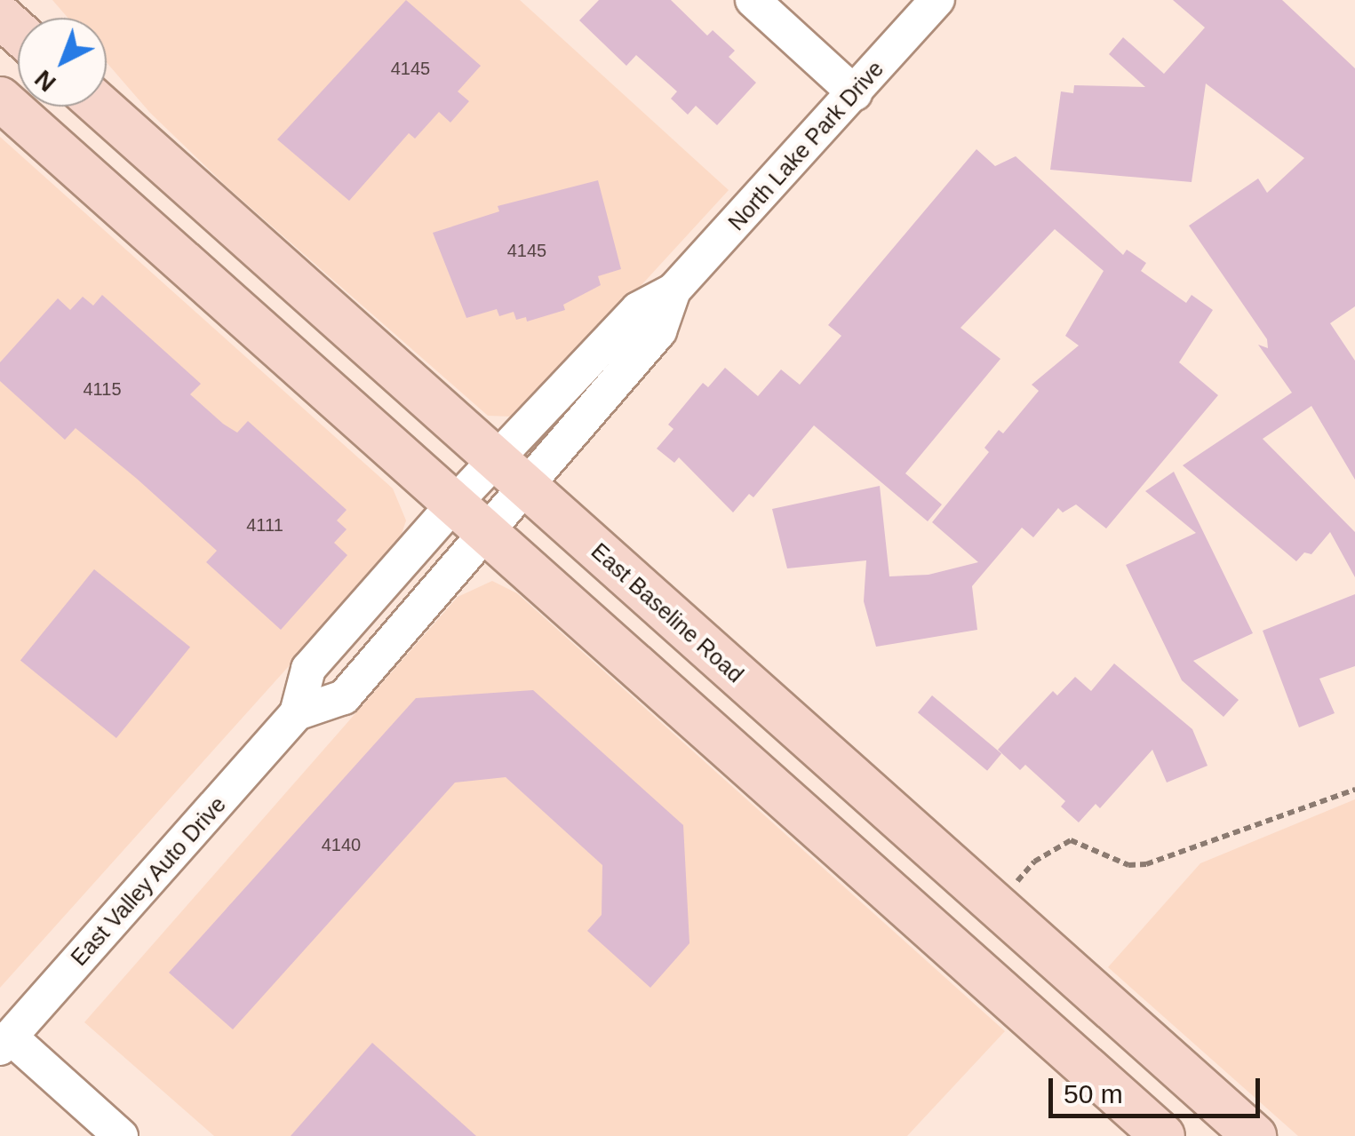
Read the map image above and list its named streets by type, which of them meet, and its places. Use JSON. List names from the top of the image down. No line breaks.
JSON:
{"streets":{"main road":["East Baseline Road"],"street":["North Lake Park Drive","East Valley Auto Drive"]},"crossings":[["North Lake Park Drive","East Baseline Road"],["North Lake Park Drive","East Valley Auto Drive"]],"house_numbers":["4145","4145","4115","4111","4140"],"scale_bar":"50 m","north":"bottom left"}
